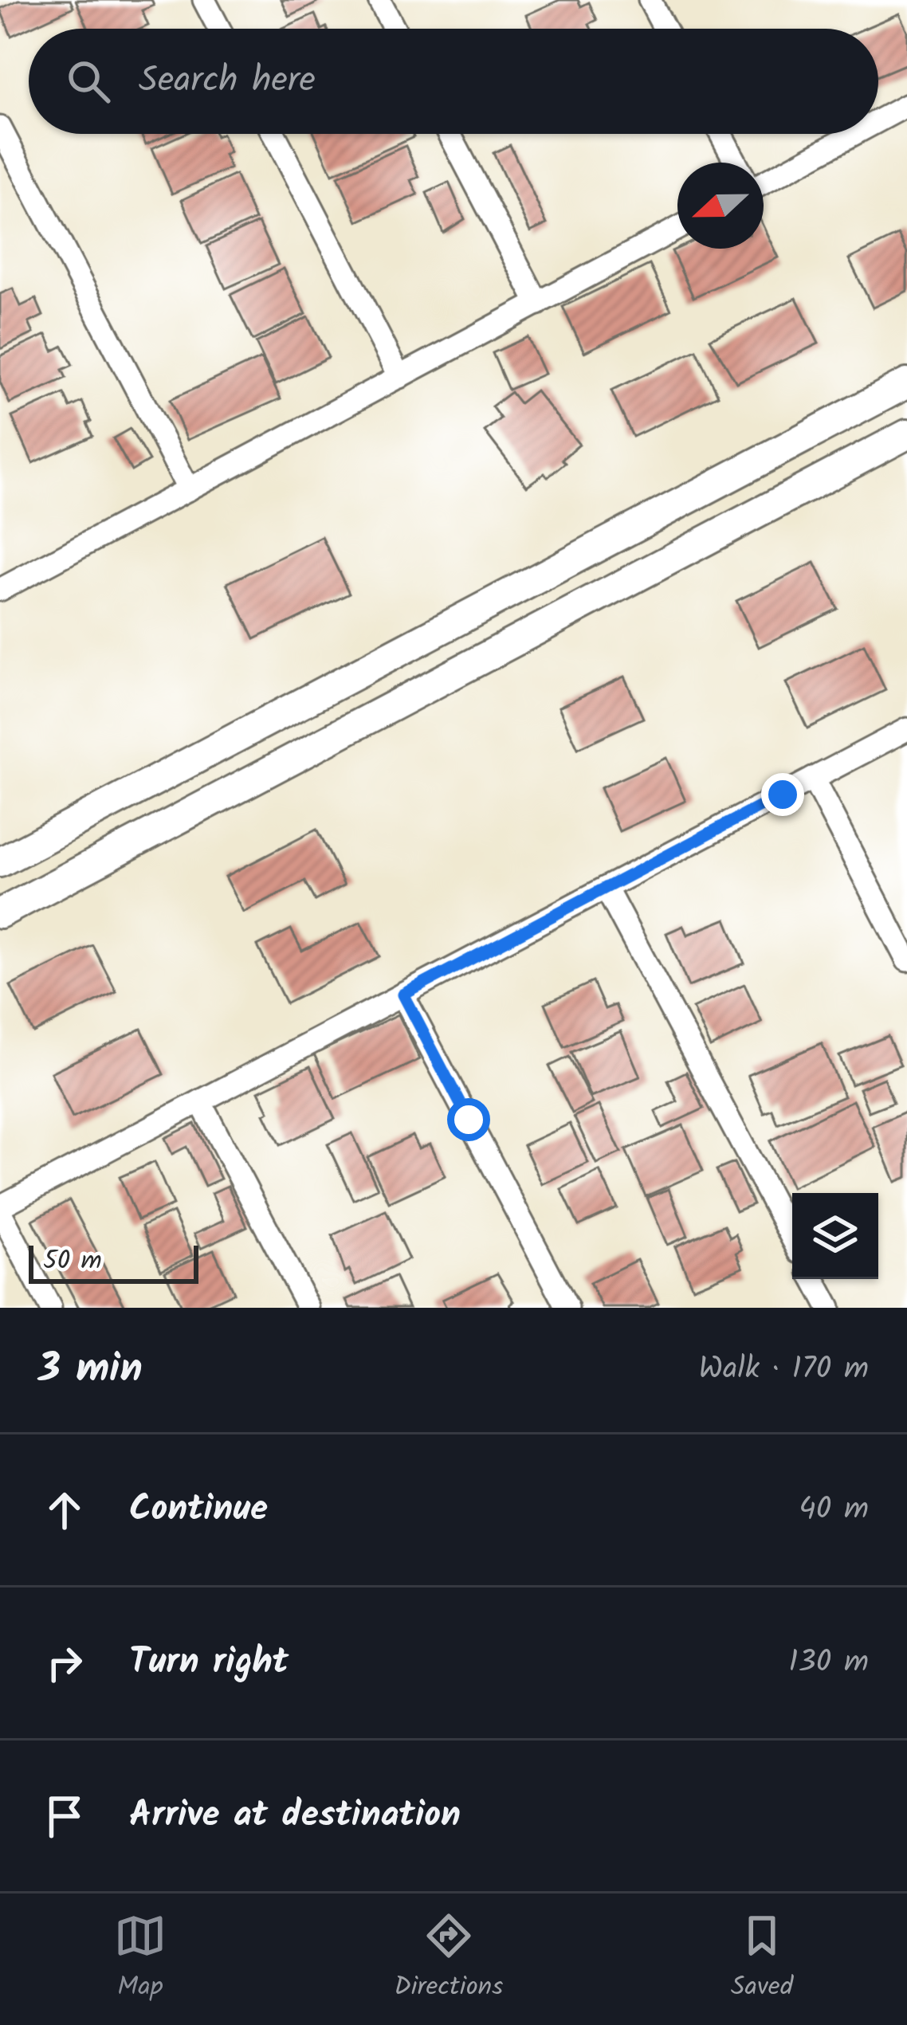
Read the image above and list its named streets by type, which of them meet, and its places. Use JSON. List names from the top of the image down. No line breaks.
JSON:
{"scale_bar":"50 m","north":"left","page":{"search":"Search here","scale":"50 m","heading":["3 min","Walk · 170 m"],"list":[["Continue","40 m"],["Turn right","130 m"],"Arrive at destination"],"nav":["Map","Directions","Saved"]}}
